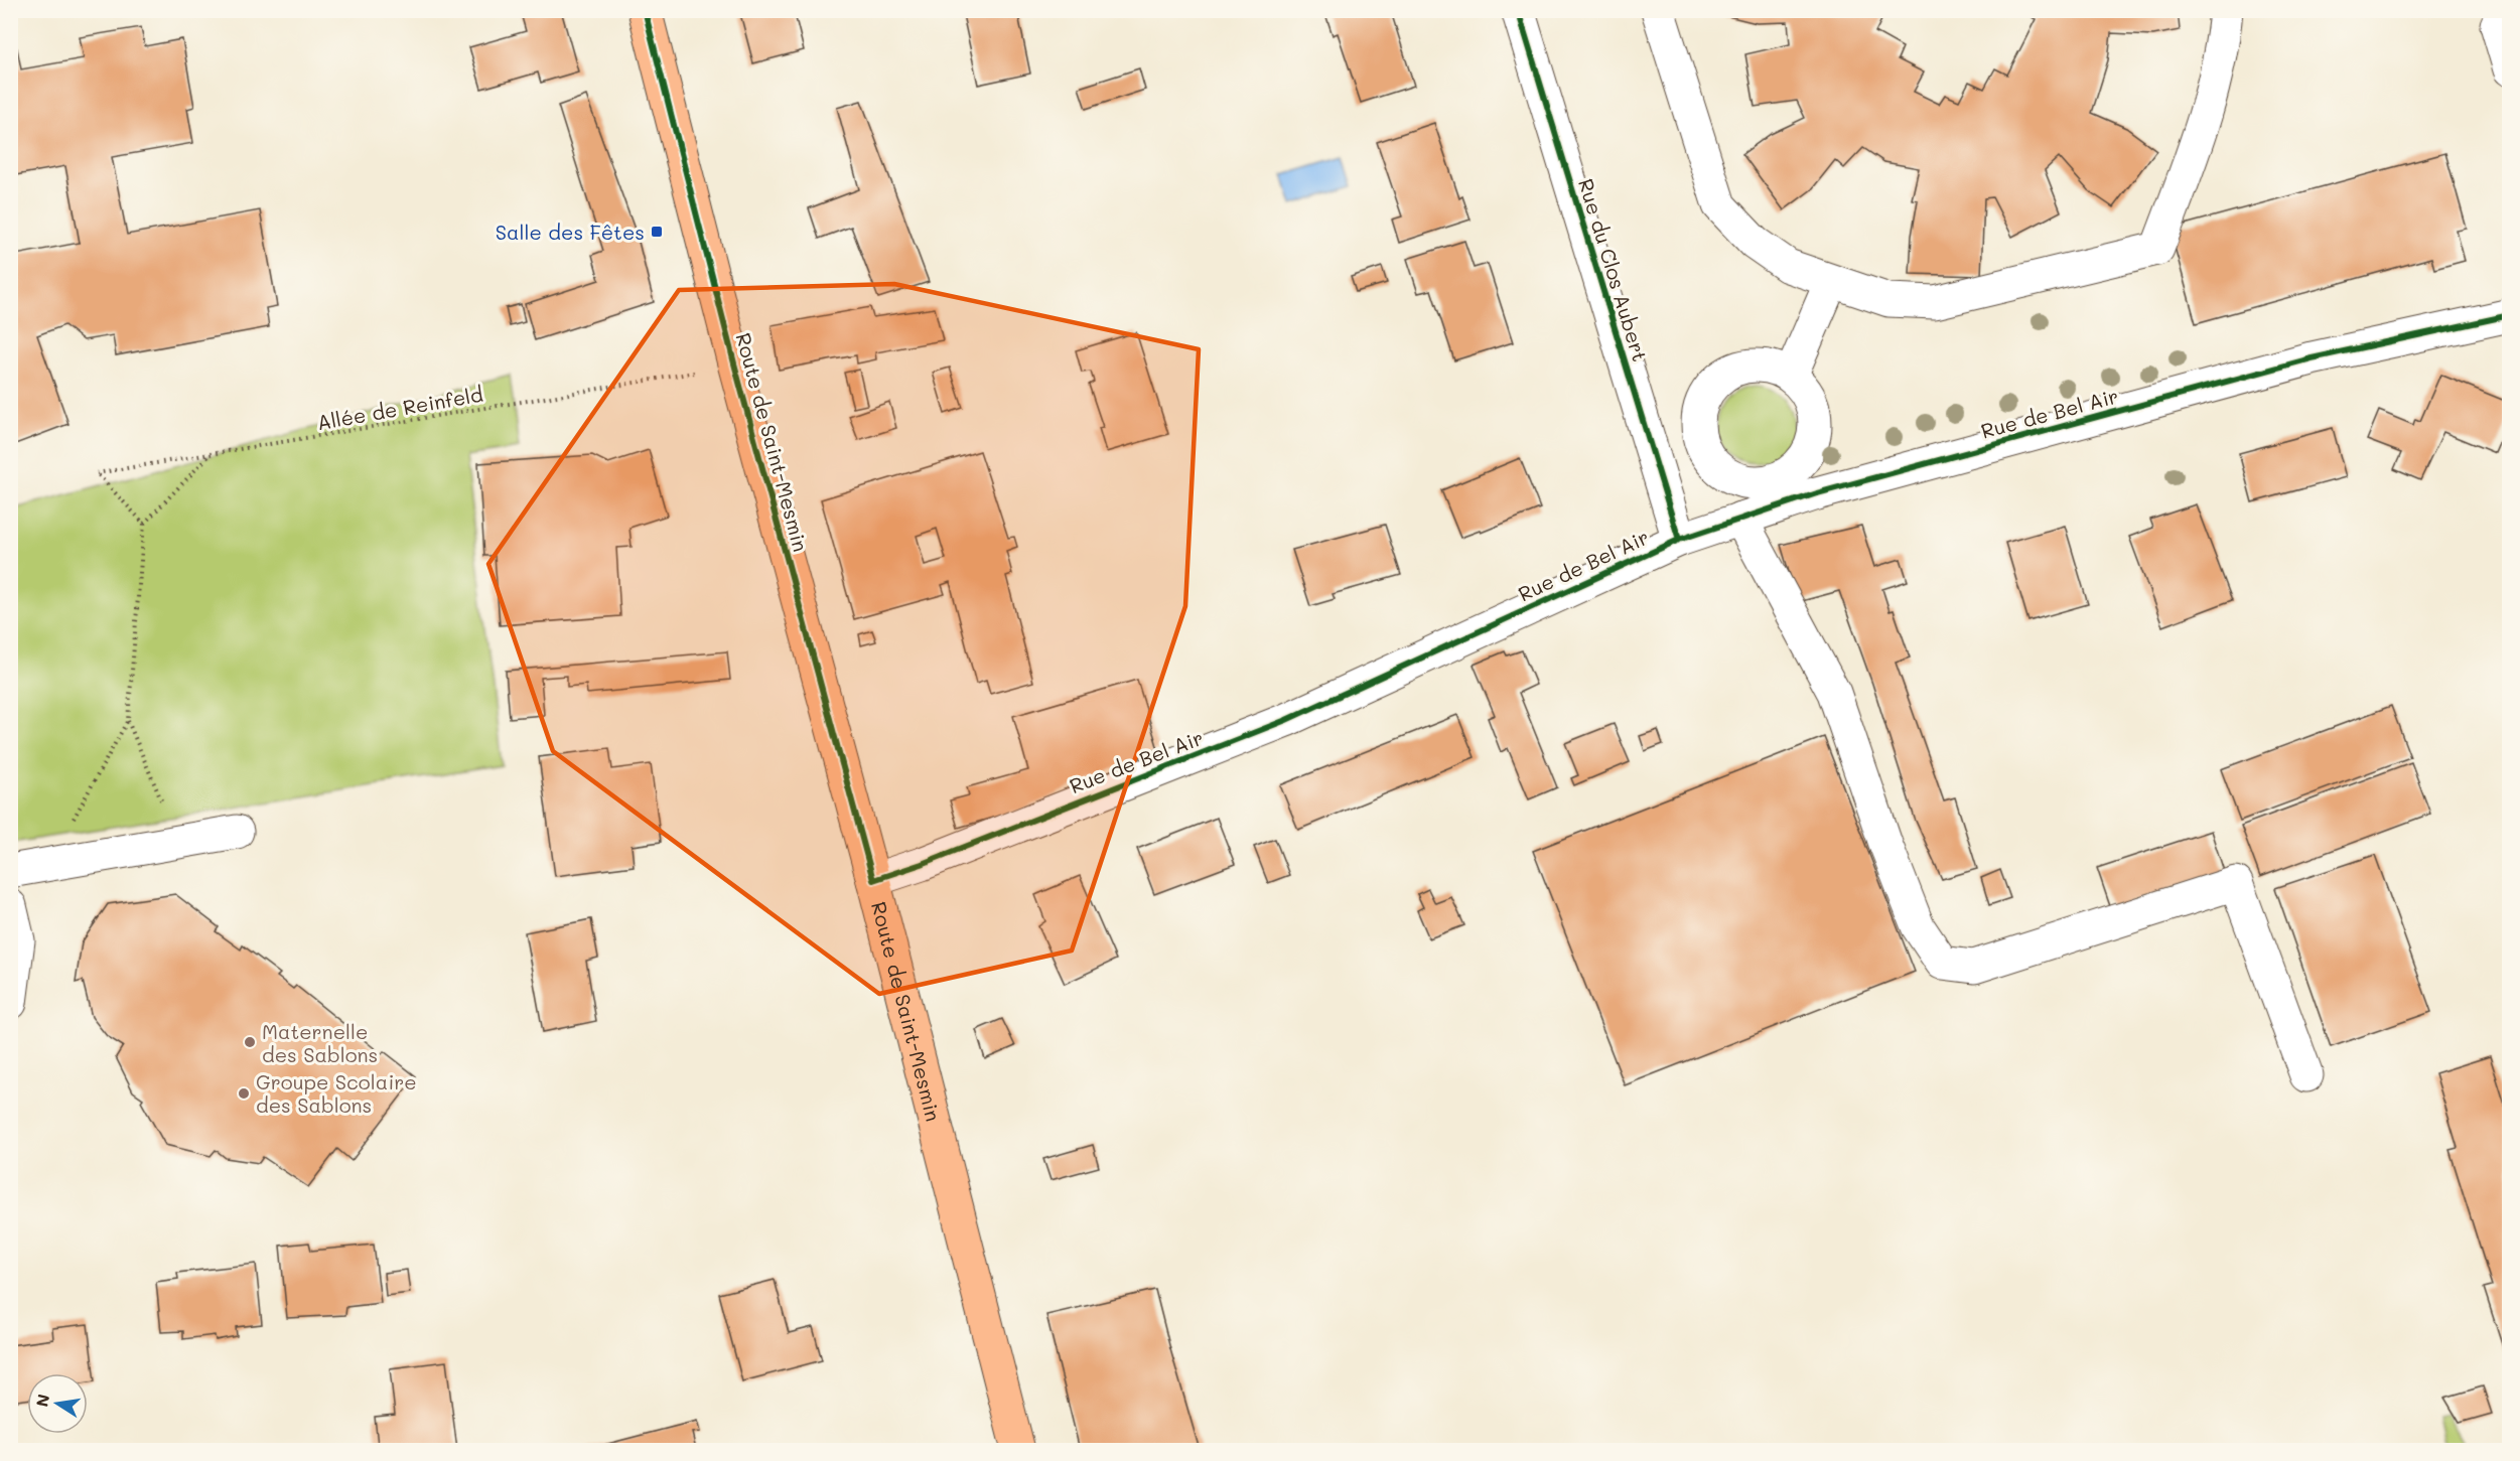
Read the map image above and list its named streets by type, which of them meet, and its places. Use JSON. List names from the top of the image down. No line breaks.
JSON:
{"streets":{"main road":["Route de Saint-Mesmin"],"street":["Rue du Clos Aubert","Rue de Bel Air"],"path":["Allée de Reinfeld"]},"crossings":[["Rue du Clos Aubert","Rue de Bel Air"],["Rue de Bel Air","Route de Saint-Mesmin"]],"places":{"transit":["Salle des Fêtes"],"other":["Maternelle des Sablons","Groupe Scolaire des Sablons"]},"north":"left"}
